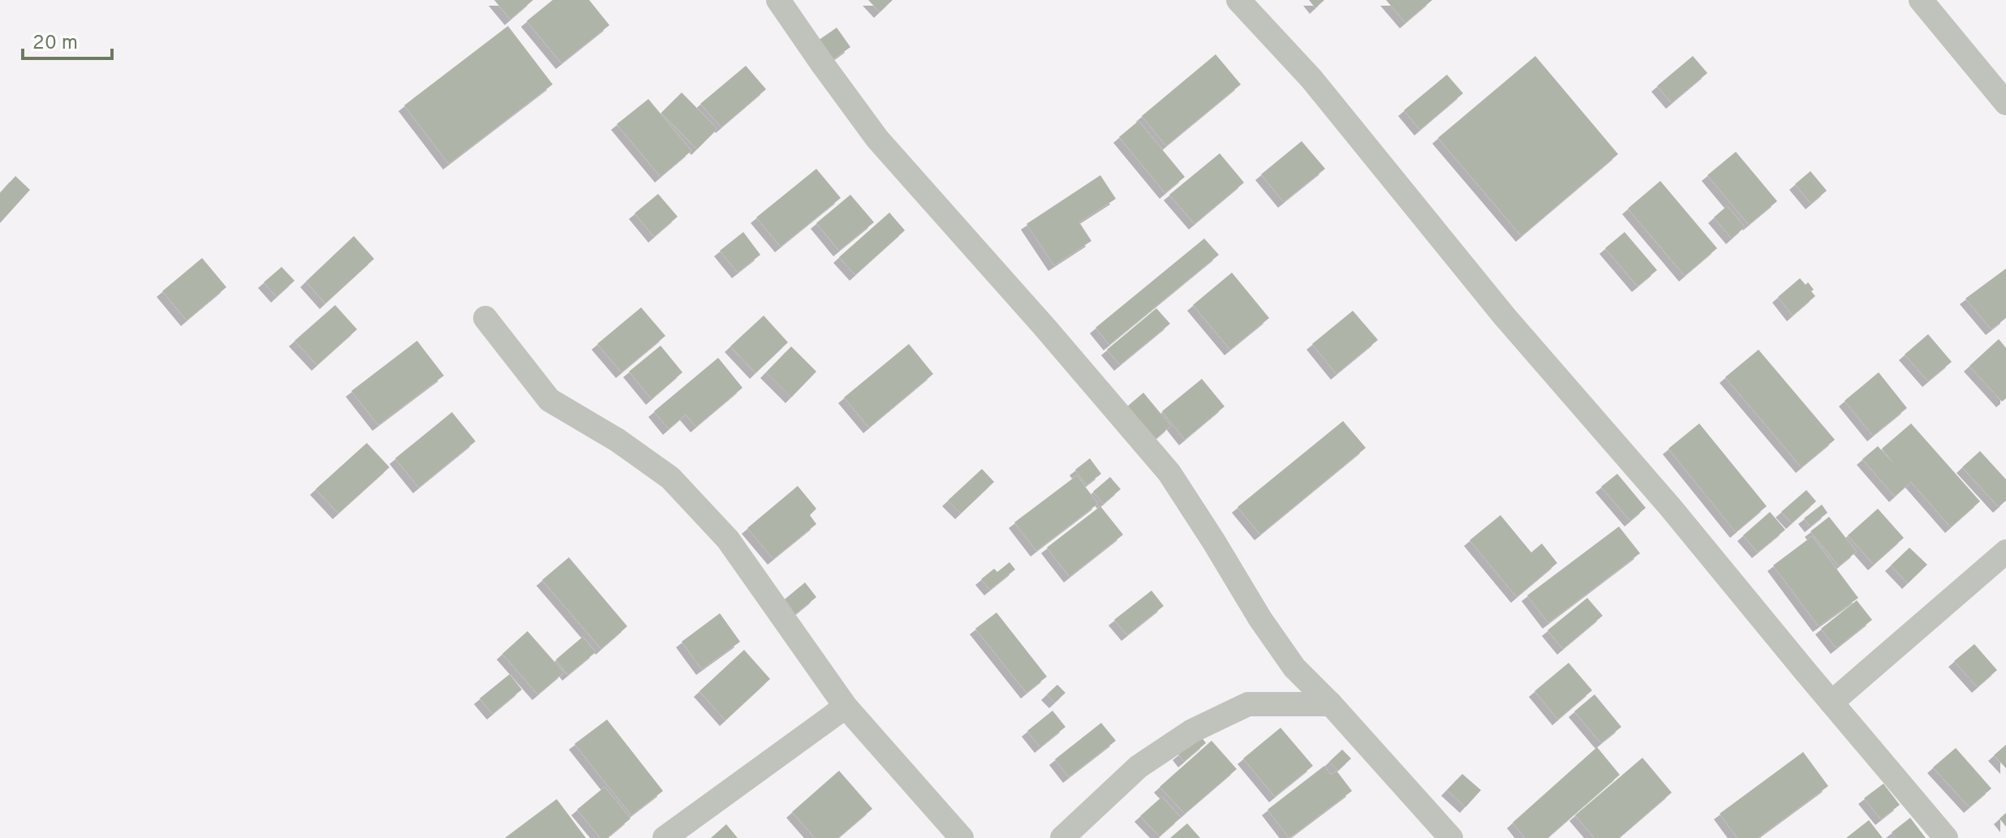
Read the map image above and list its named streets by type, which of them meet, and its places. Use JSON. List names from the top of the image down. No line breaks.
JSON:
{"scale_bar":"20 m"}
